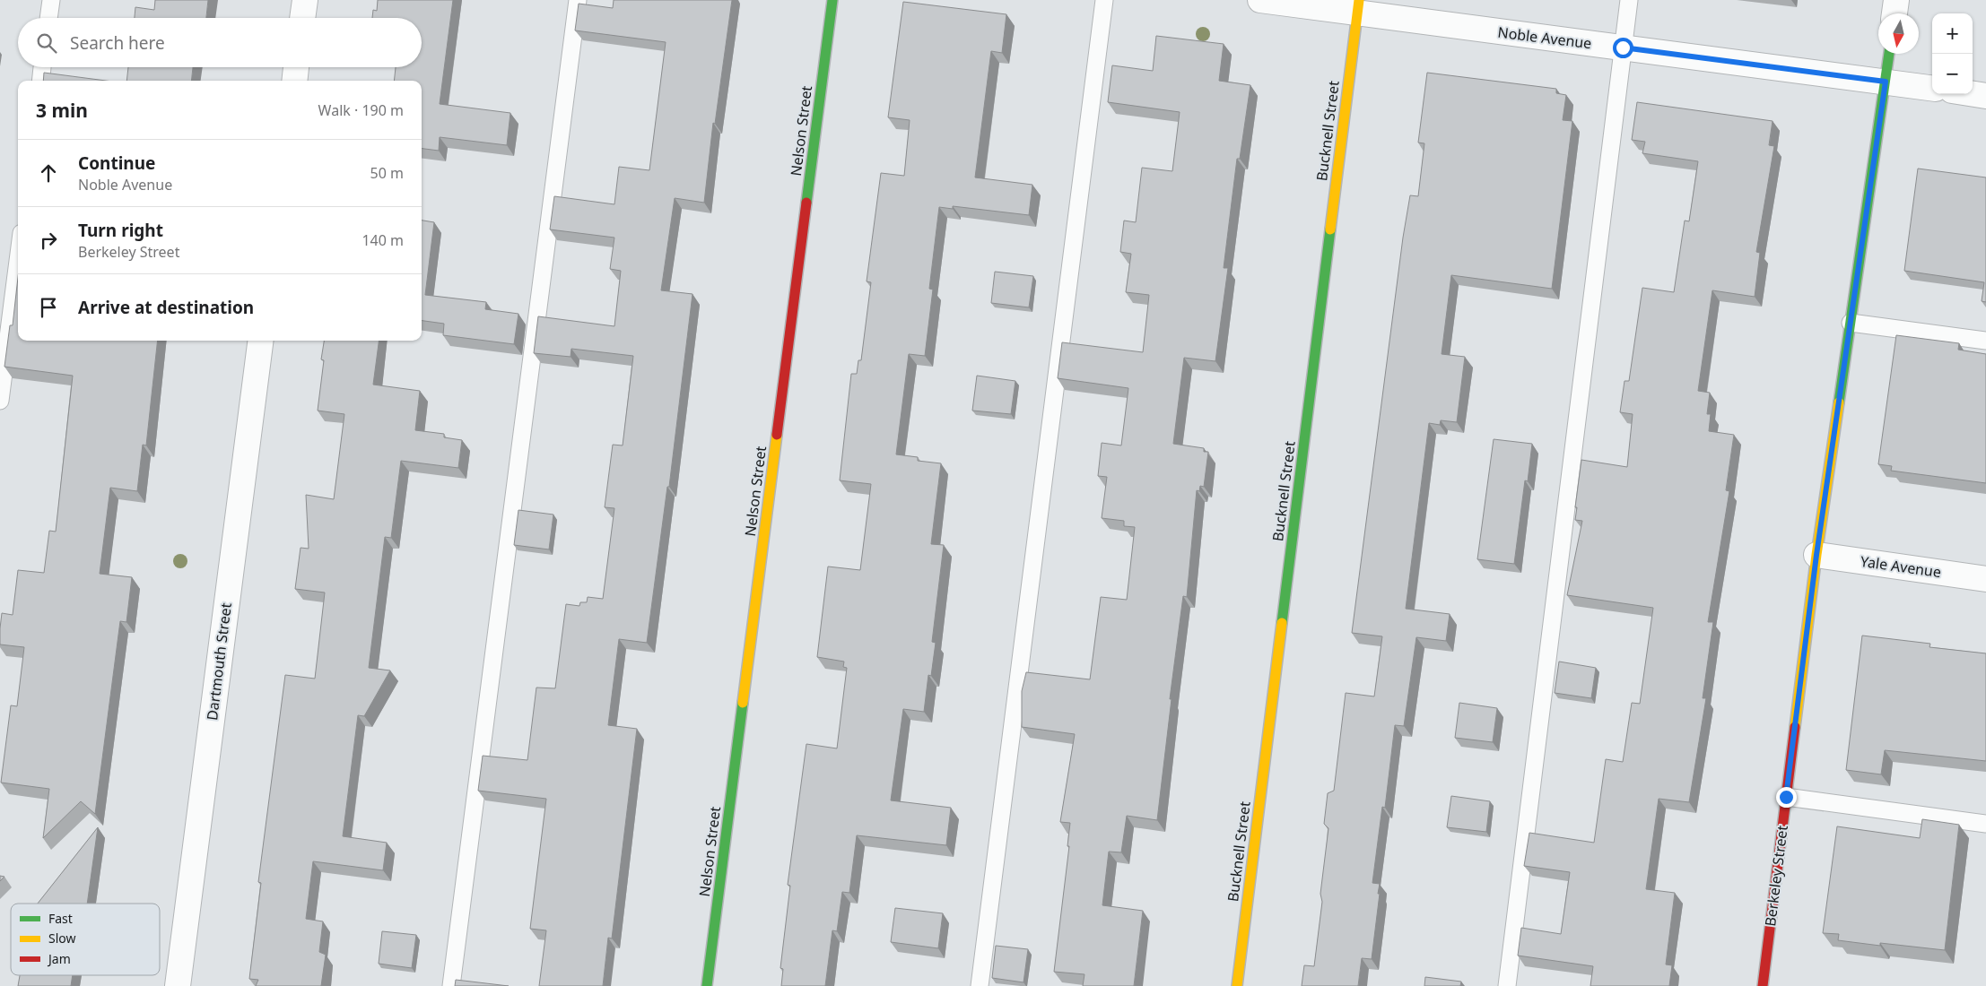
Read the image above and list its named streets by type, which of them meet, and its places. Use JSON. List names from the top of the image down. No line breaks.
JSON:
{"streets":{"street":["Noble Avenue","Nelson Street","Bucknell Street","Yale Avenue","Dartmouth Street","Berkeley Street"]},"crossings":[["Noble Avenue","Bucknell Street"],["Noble Avenue","Berkeley Street"],["Yale Avenue","Berkeley Street"]],"legend":["Fast","Slow","Jam"],"north":"bottom","page":{"map_buttons":["+","−"],"search":"Search here","heading":["3 min","Walk · 190 m"],"list":[["Continue","Noble Avenue","50 m"],["Turn right","Berkeley Street","140 m"],"Arrive at destination"]}}
